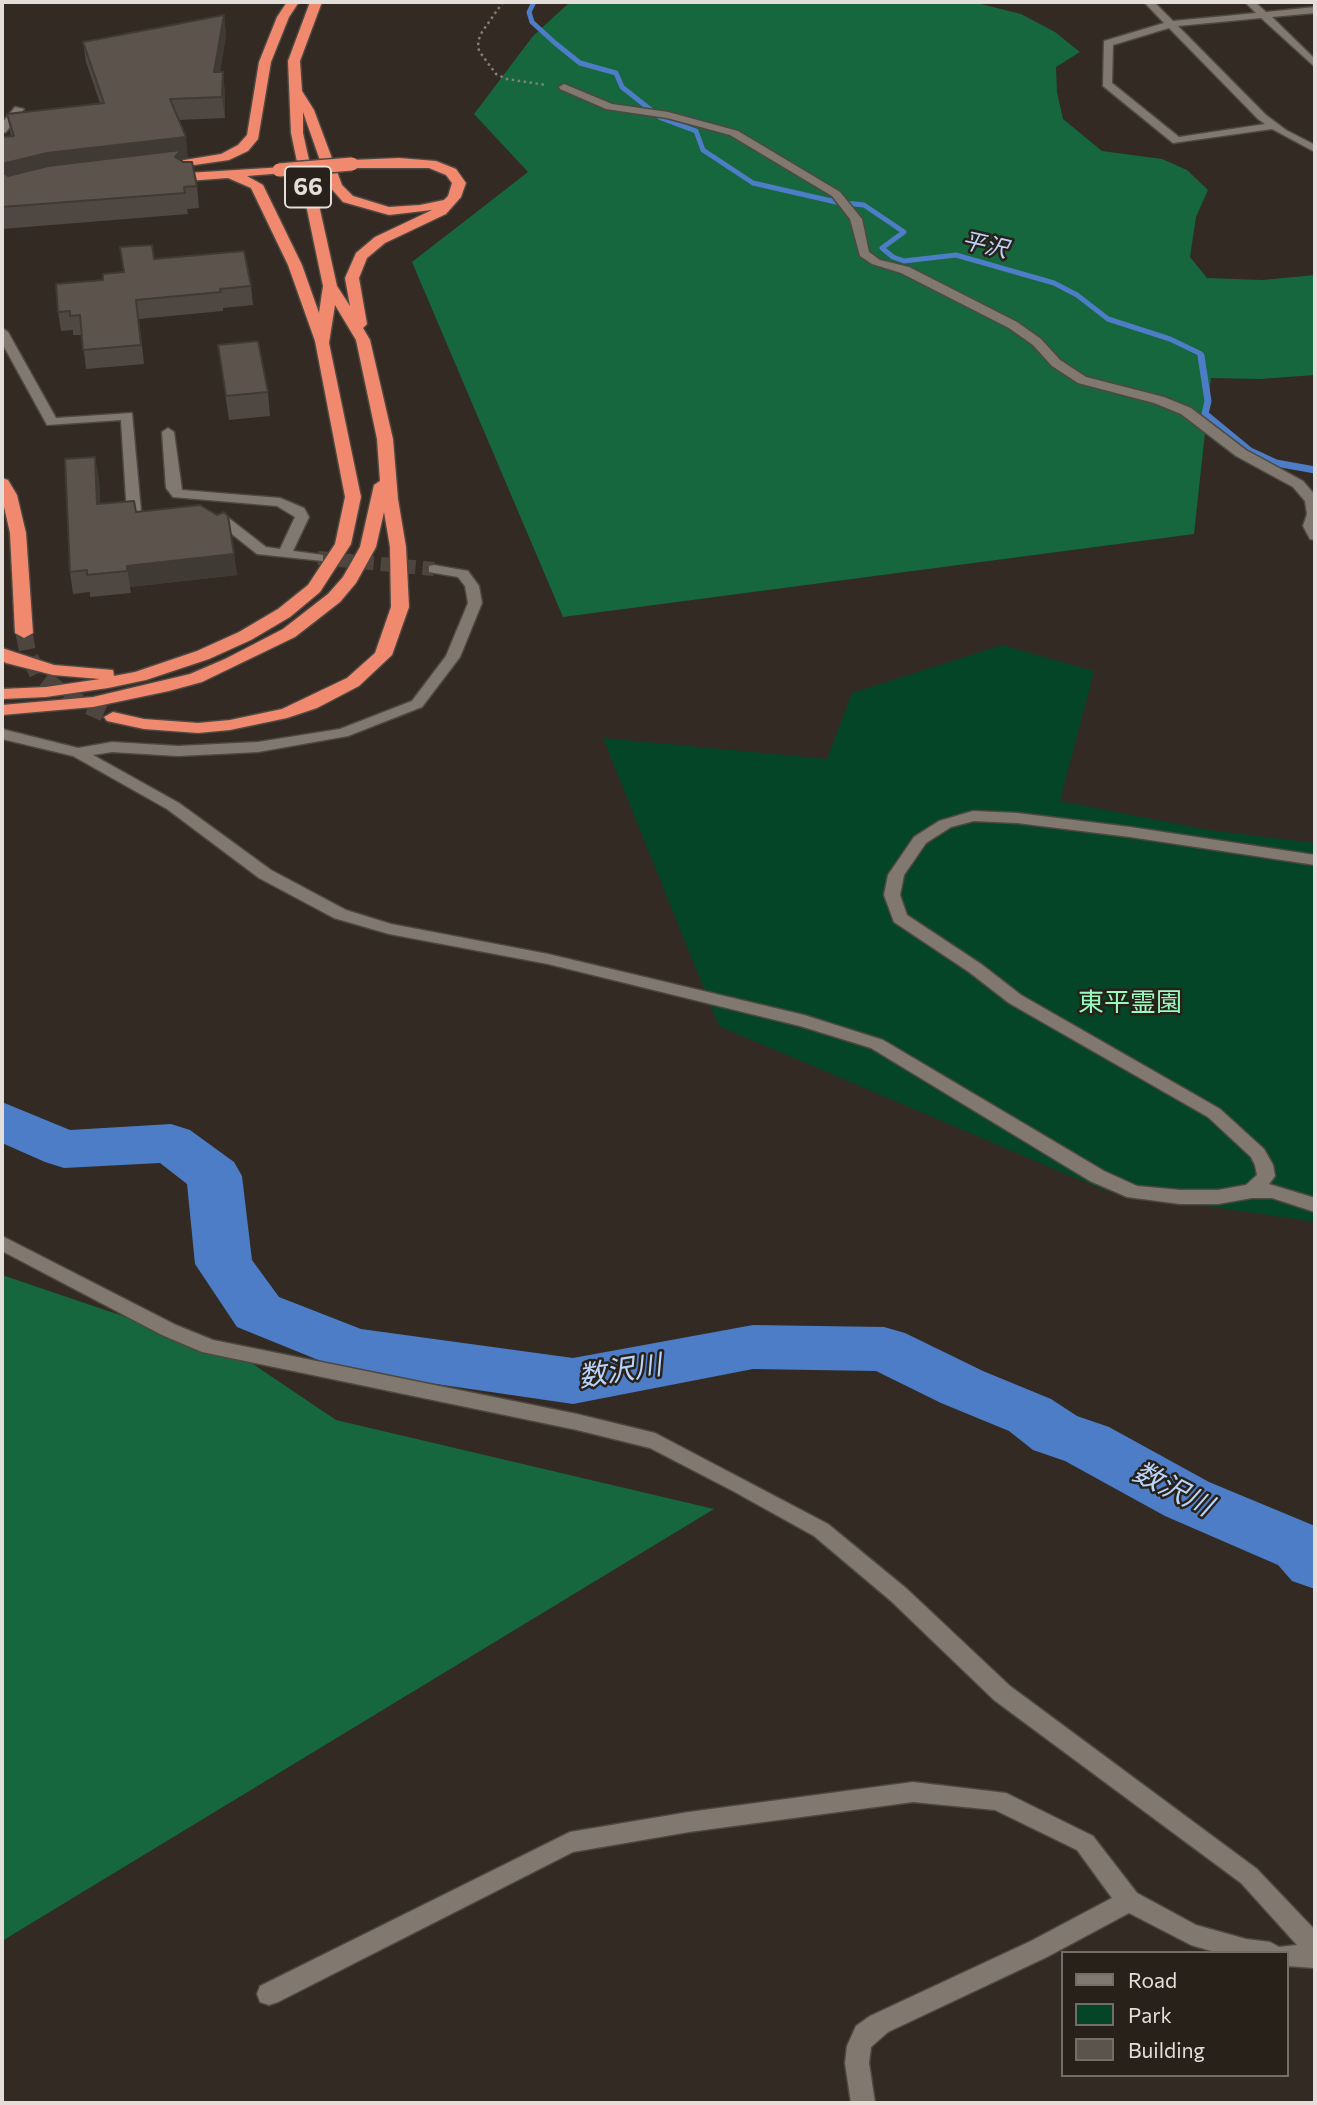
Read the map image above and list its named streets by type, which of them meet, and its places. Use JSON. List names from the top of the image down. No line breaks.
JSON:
{"streets":{"highway":["66"]},"water":["平沢","数沢川"],"parks":["東平霊園"],"legend":["Road","Park","Building"]}
